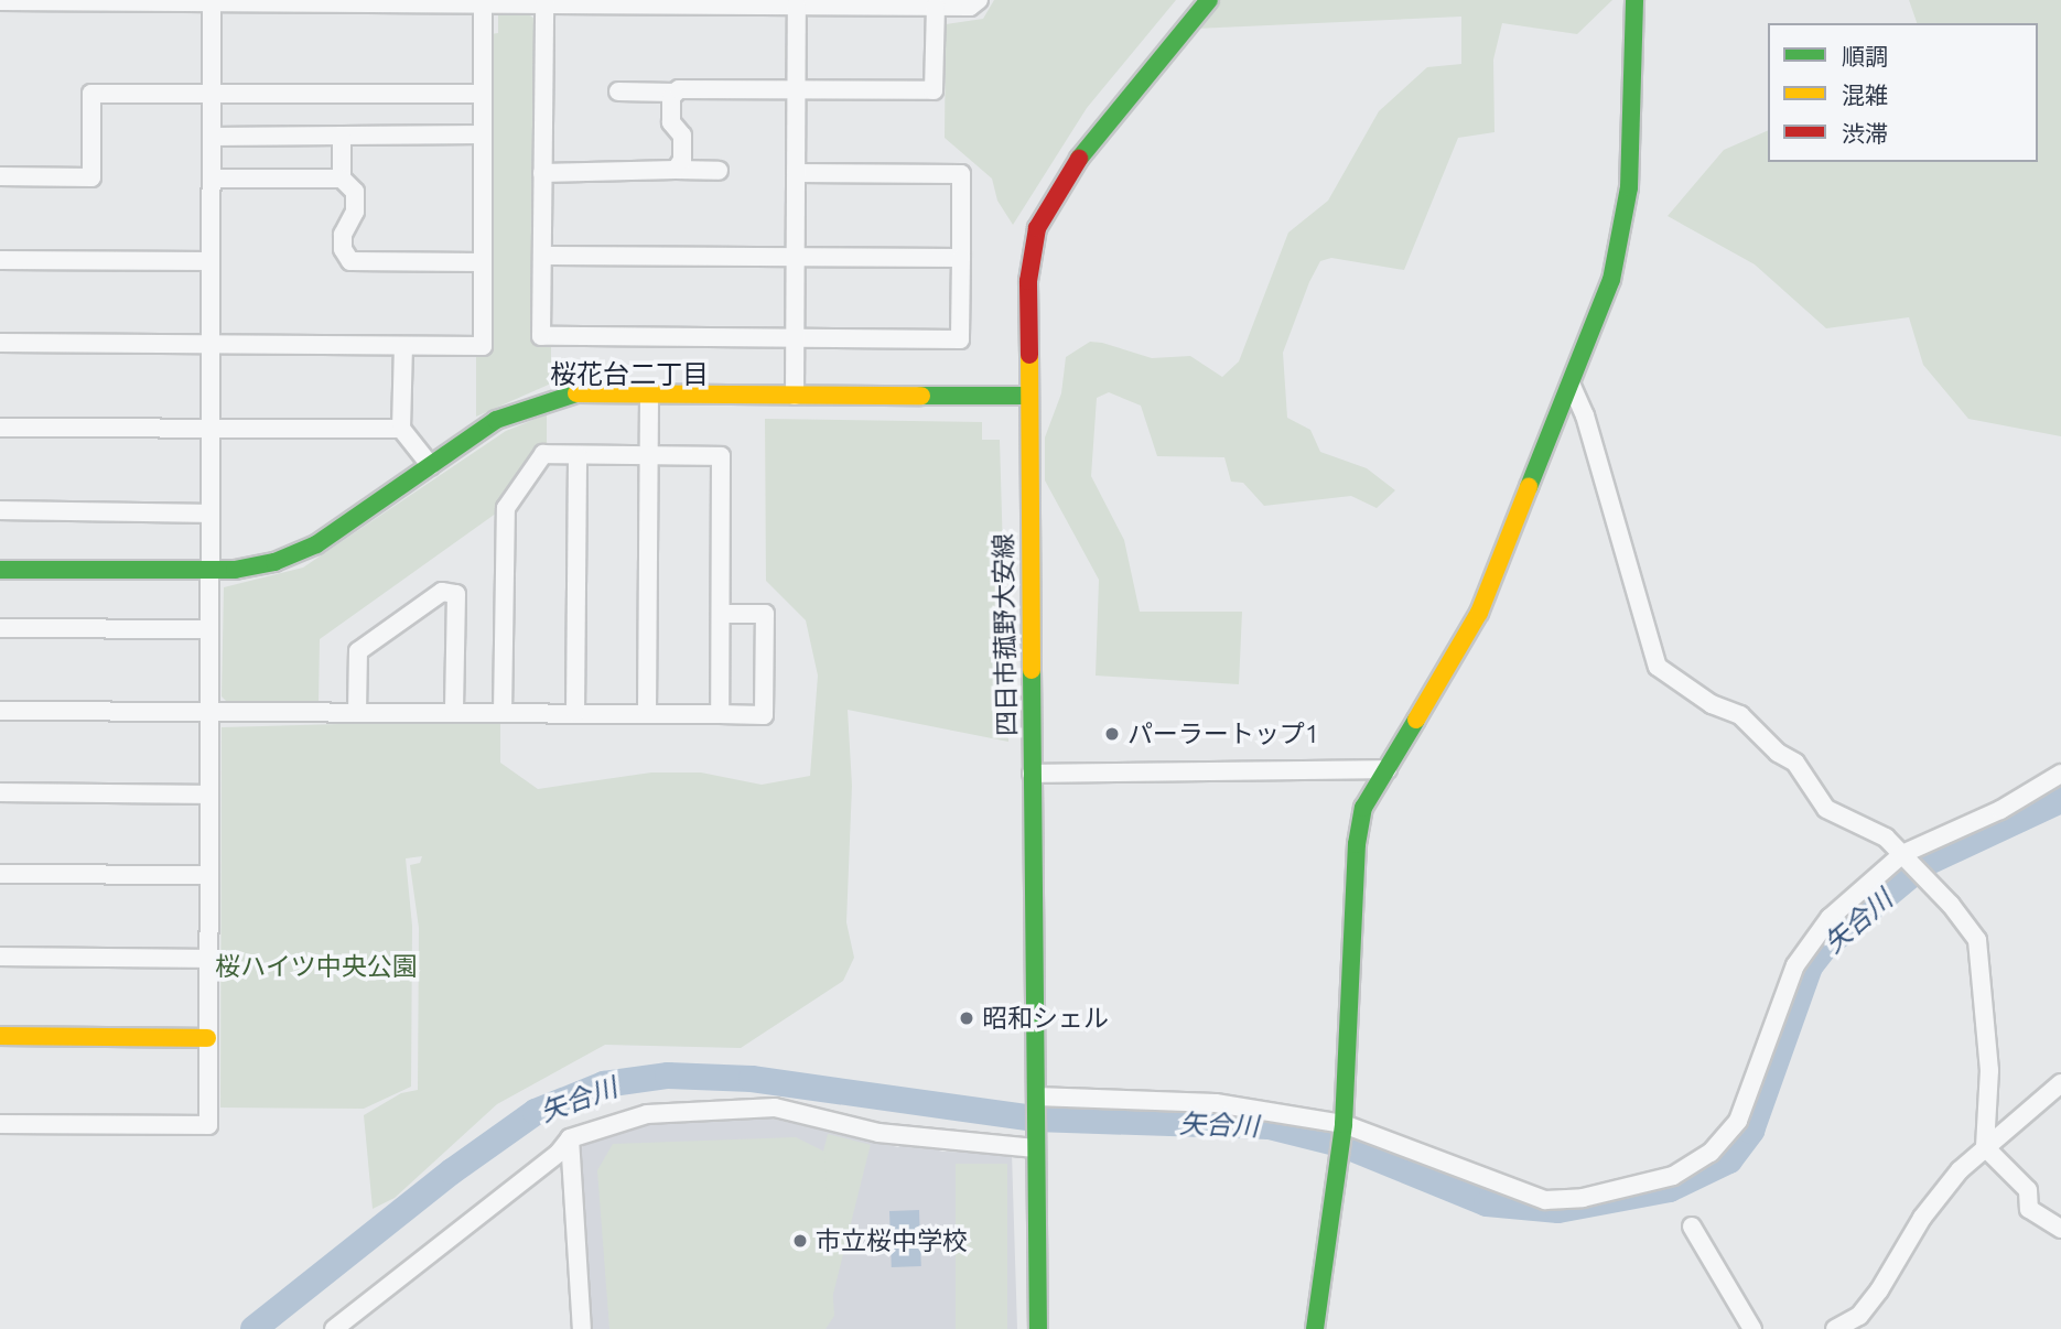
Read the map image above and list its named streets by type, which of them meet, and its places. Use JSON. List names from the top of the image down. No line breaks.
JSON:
{"streets":{"street":["四日市菰野大安線"]},"districts":["桜花台二丁目"],"water":["矢合川"],"parks":["桜ハイツ中央公園"],"places":["パーラートップ1","昭和シェル","市立桜中学校"],"legend":["順調","混雑","渋滞"]}
